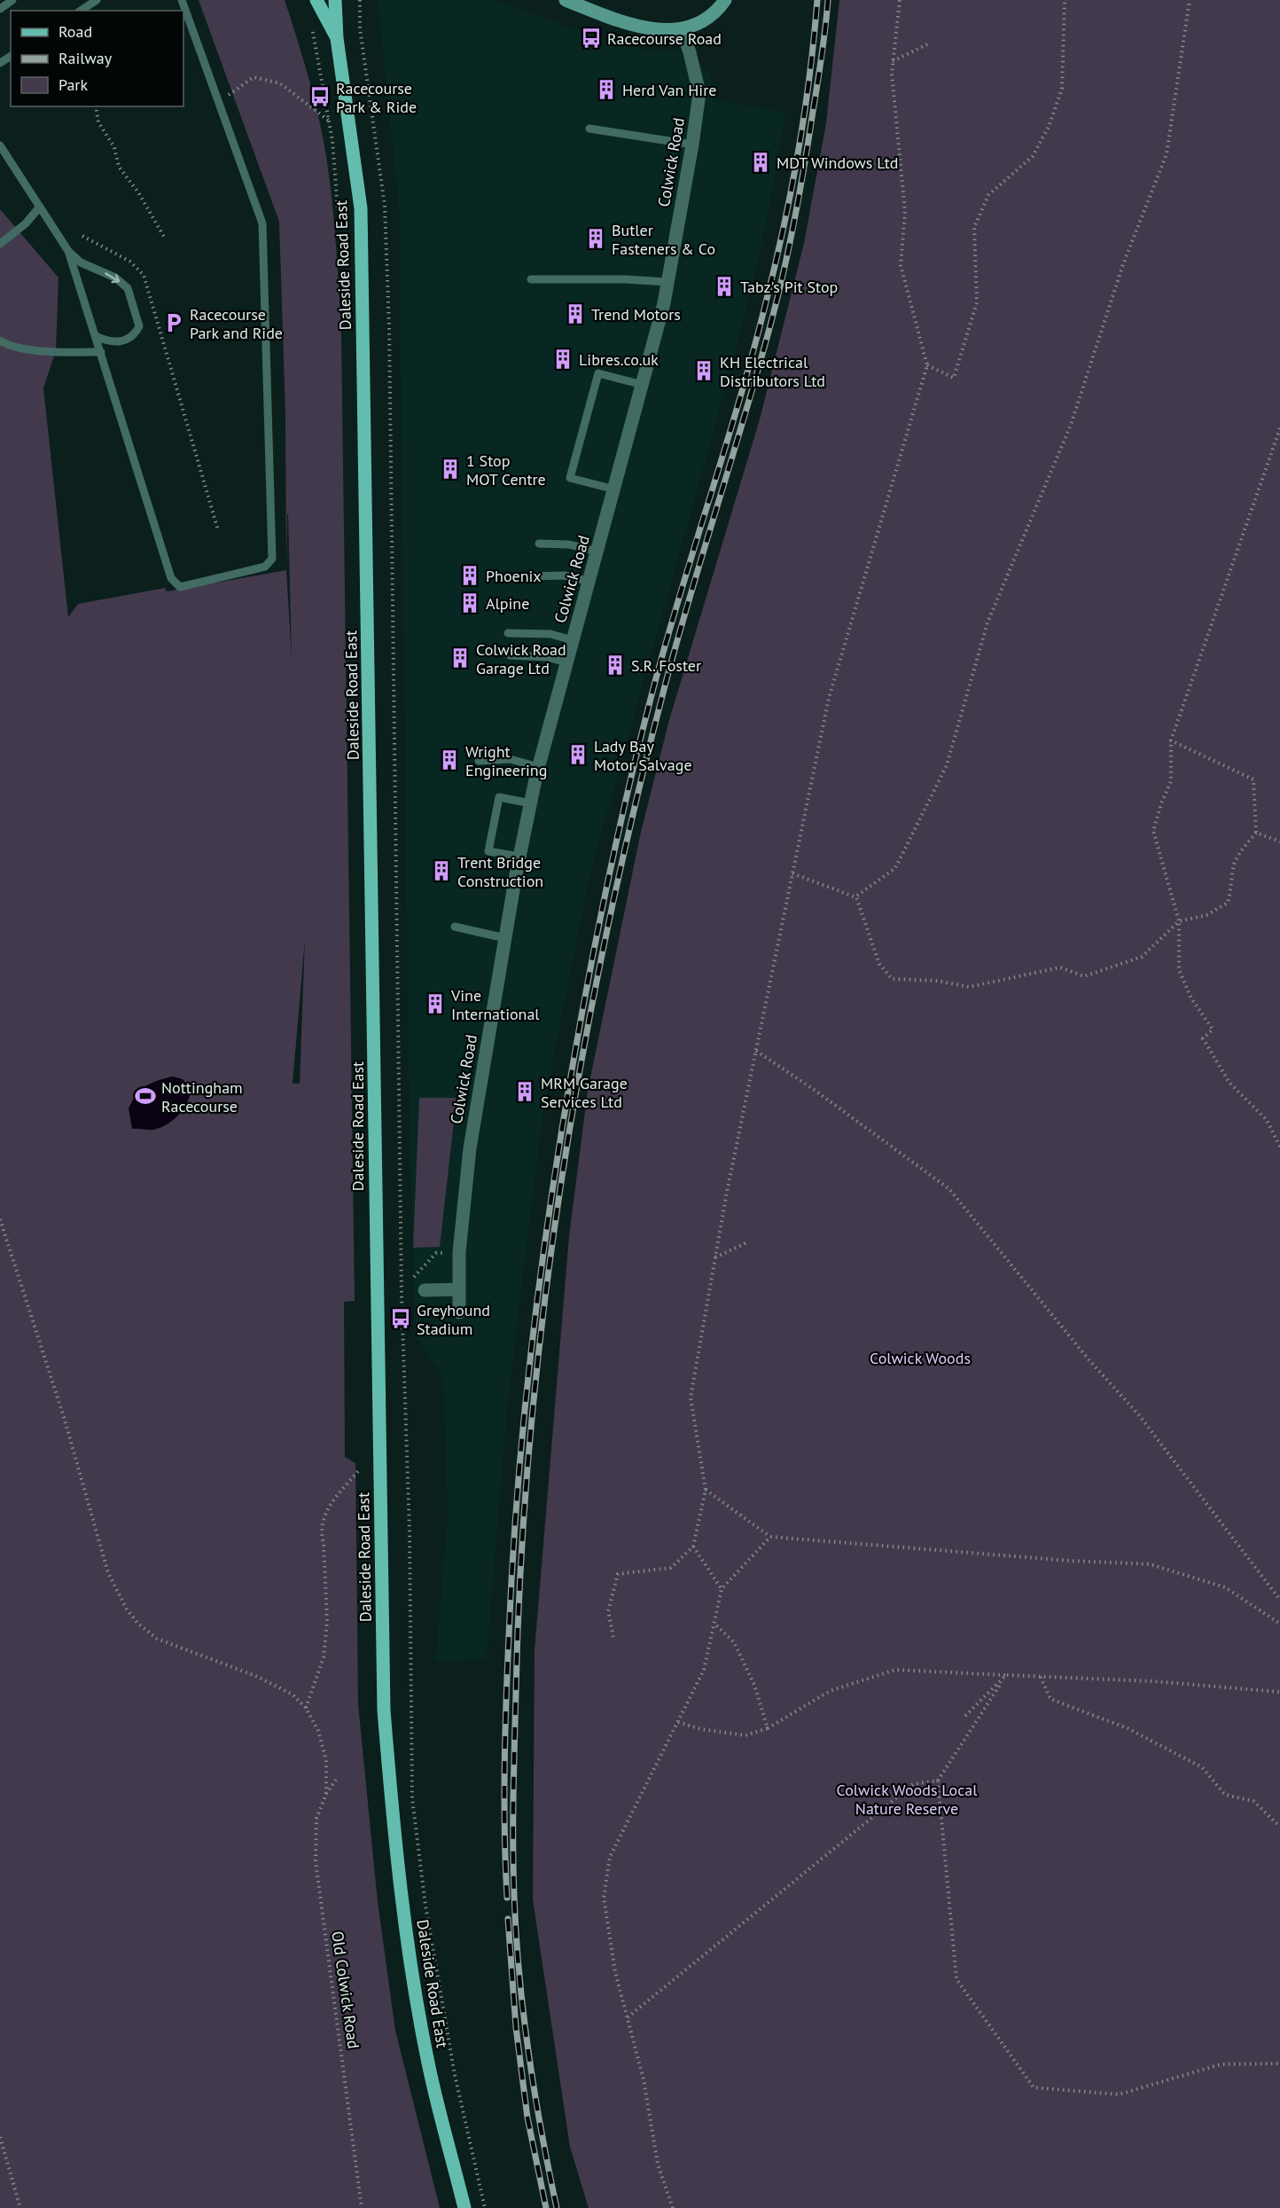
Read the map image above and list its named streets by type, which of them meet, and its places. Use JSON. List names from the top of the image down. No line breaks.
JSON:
{"streets":{"main road":["Daleside Road East"],"street":["Colwick Road"],"path":["Old Colwick Road"]},"parks":["Colwick Woods","Colwick Woods Local Nature Reserve"],"places":{"bus stop":["Racecourse Road","Racecourse Park & Ride","Greyhound Stadium"],"building":["Herd Van Hire","MDT Windows Ltd","Butler Fasteners & Co","Tabz's Pit Stop","Trend Motors","Libres.co.uk","KH Electrical Distributors Ltd","1 Stop MOT Centre","Phoenix","Alpine","Colwick Road Garage Ltd","S.R. Foster","Lady Bay Motor Salvage","Wright Engineering","Trent Bridge Construction","Vine International","MRM Garage Services Ltd"],"parking":["Racecourse Park and Ride"],"sports":["Nottingham Racecourse"]},"legend":["Road","Railway","Park"]}
